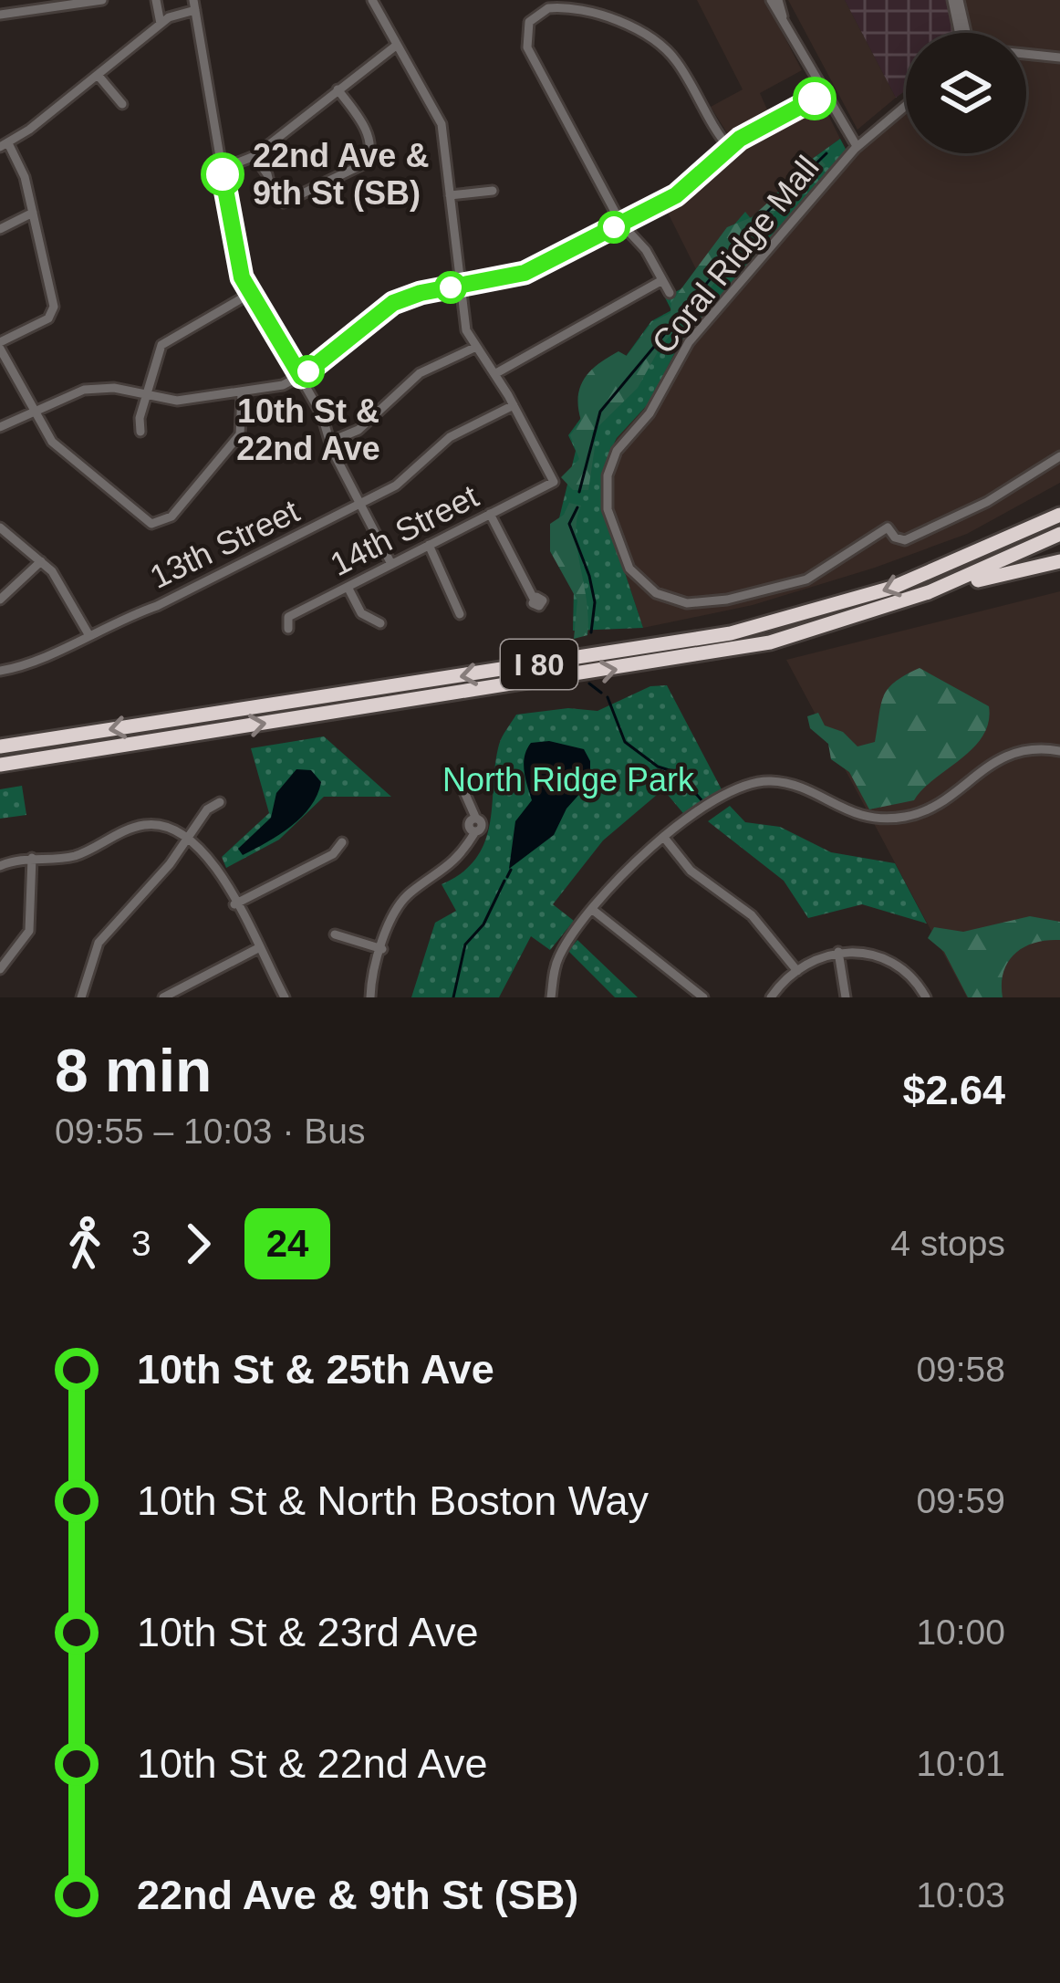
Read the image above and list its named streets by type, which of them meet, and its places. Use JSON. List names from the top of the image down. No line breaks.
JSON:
{"streets":{"highway":["I 80"],"street":["Coral Ridge Mall","14th Street","13th Street"]},"crossings":[["14th Street","13th Street"]],"parks":["North Ridge Park"],"places":["22nd Ave & 9th St (SB)","10th St & 22nd Ave"],"lines":["bus line 24"],"page":{"heading":["8 min","09:55 – 10:03 · Bus","$2.64"],"legs":["3","24","4 stops"],"list":[{"name":"10th St & 25th Ave","value":"09:58"},{"name":"10th St & North Boston Way","value":"09:59"},{"name":"10th St & 23rd Ave","value":"10:00"},{"name":"10th St & 22nd Ave","value":"10:01"},{"name":"22nd Ave & 9th St (SB)","value":"10:03"}]}}
